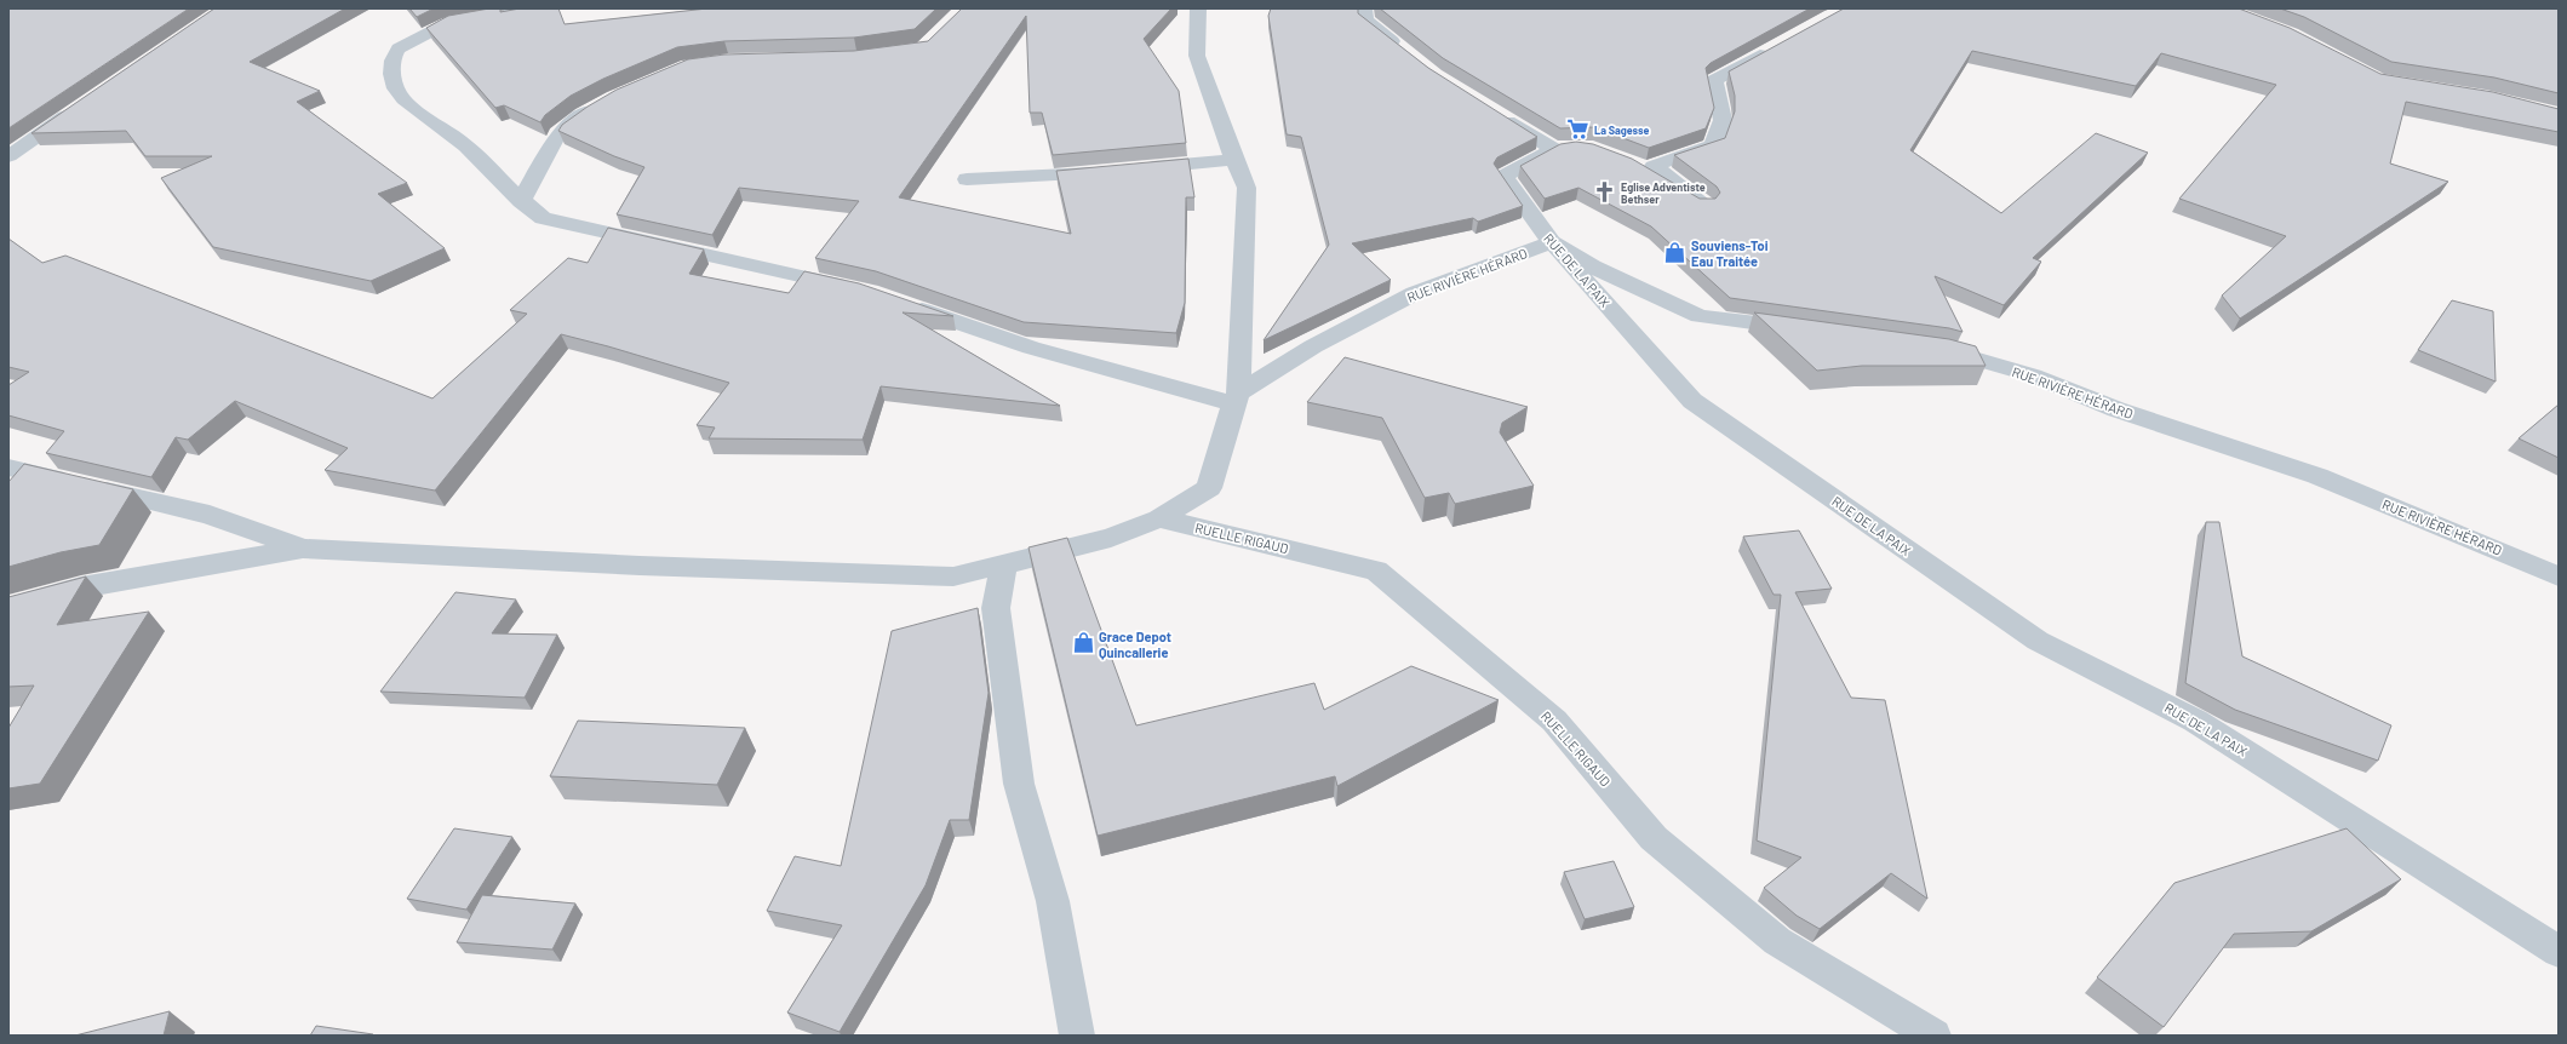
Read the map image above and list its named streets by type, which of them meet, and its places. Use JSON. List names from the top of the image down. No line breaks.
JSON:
{"streets":{"street":["RUE DE LA PAIX","RUE RIVIÈRE HÉRARD","RUELLE RIGAUD"]},"crossings":[["RUE DE LA PAIX","RUE RIVIÈRE HÉRARD"]],"places":{"supermarket":["La Sagesse"],"church":["Eglise Adventiste Bethser"],"shop":["Souviens-Toi Eau Traitée","Grace Depot Quincallerie"]}}
